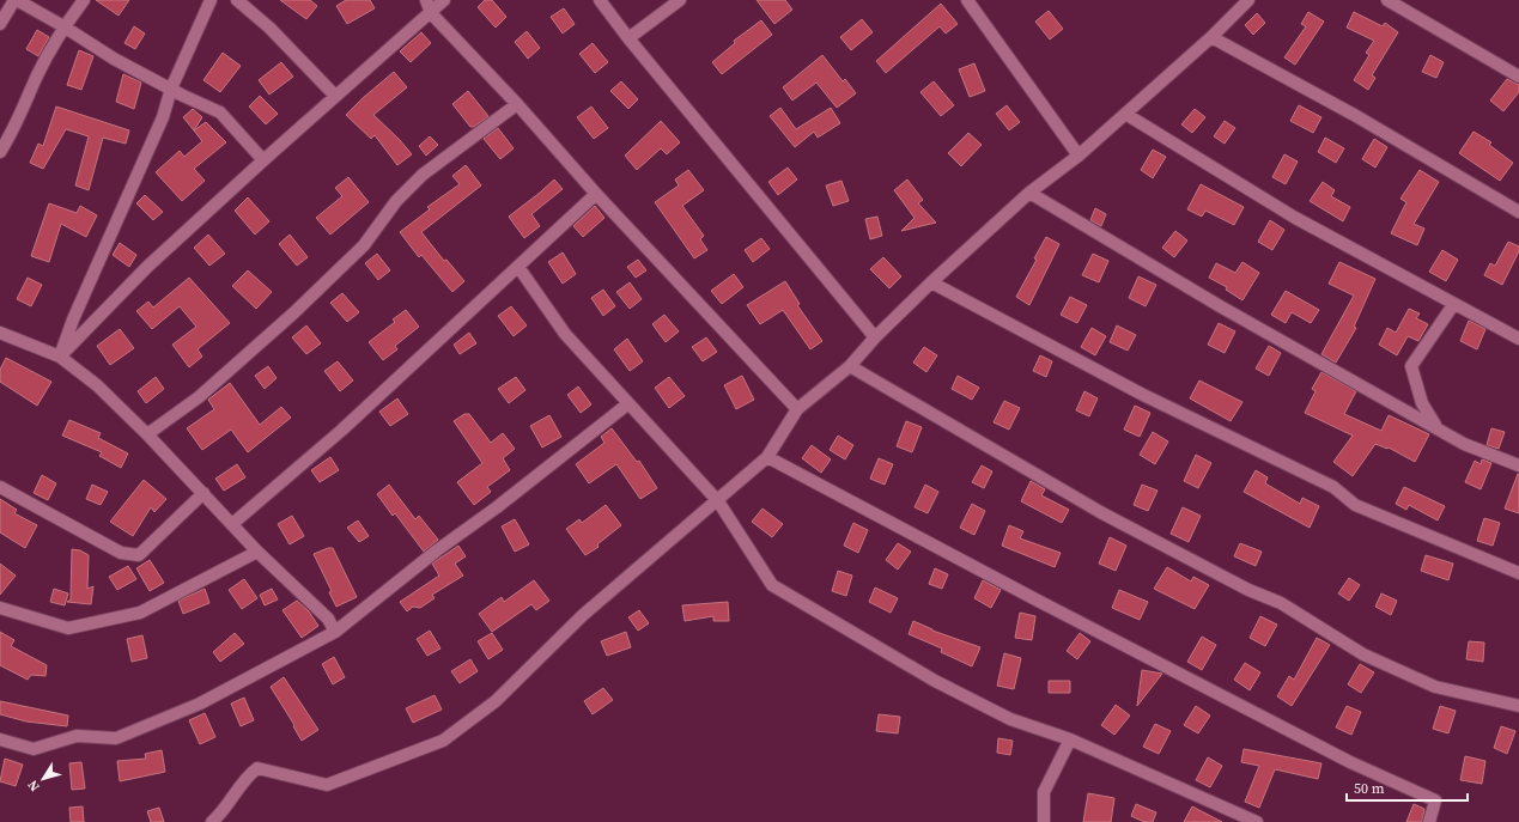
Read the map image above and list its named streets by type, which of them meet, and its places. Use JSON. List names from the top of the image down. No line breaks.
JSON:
{"scale_bar":"50 m","north":"bottom left"}
